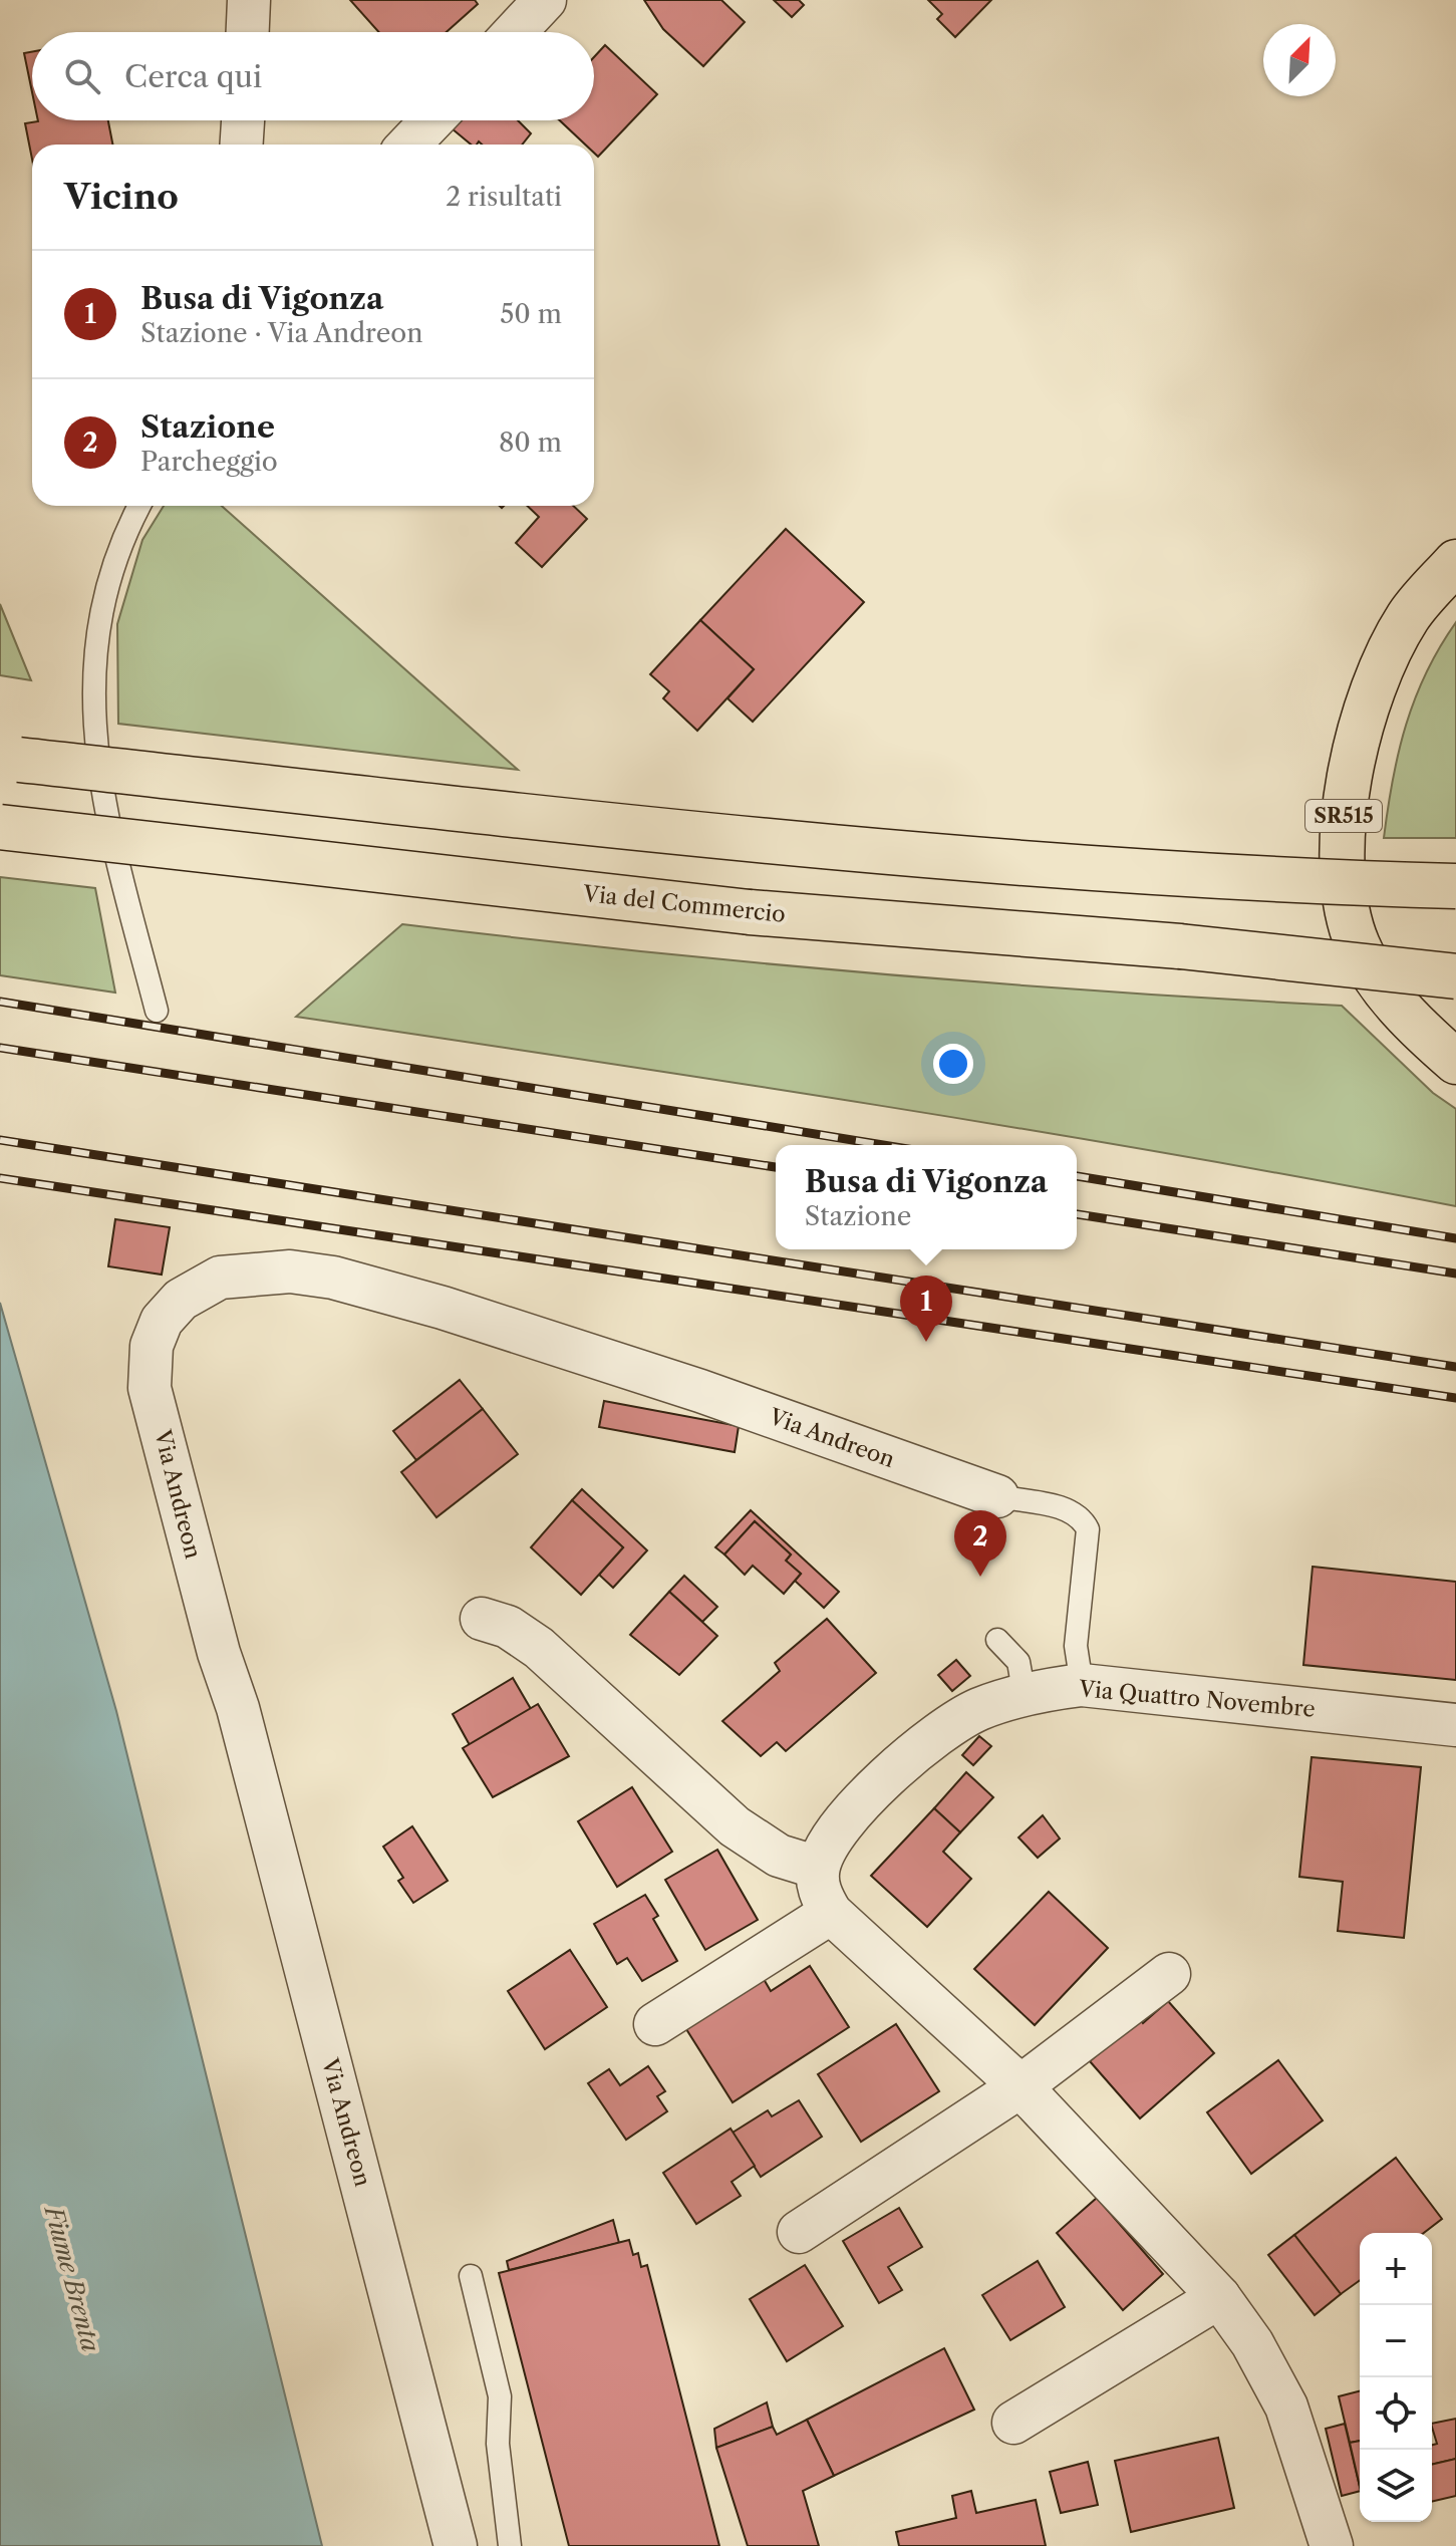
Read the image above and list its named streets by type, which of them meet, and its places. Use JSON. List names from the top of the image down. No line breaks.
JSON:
{"streets":{"main road":["SR515","Via del Commercio"],"street":["Via Andreon","Via Quattro Novembre"]},"water":["Fiume Brenta"],"north":"top right","page":{"search":"Cerca qui","heading":["Vicino","2 risultati"],"list":[{"mark":"1","name":"Busa di Vigonza","note":"Stazione · Via Andreon","value":"50 m"},{"mark":"2","name":"Stazione","note":"Parcheggio","value":"80 m"}],"popup":["Busa di Vigonza","Stazione"],"pins":["1","2"],"map_buttons":["+","−"]}}
